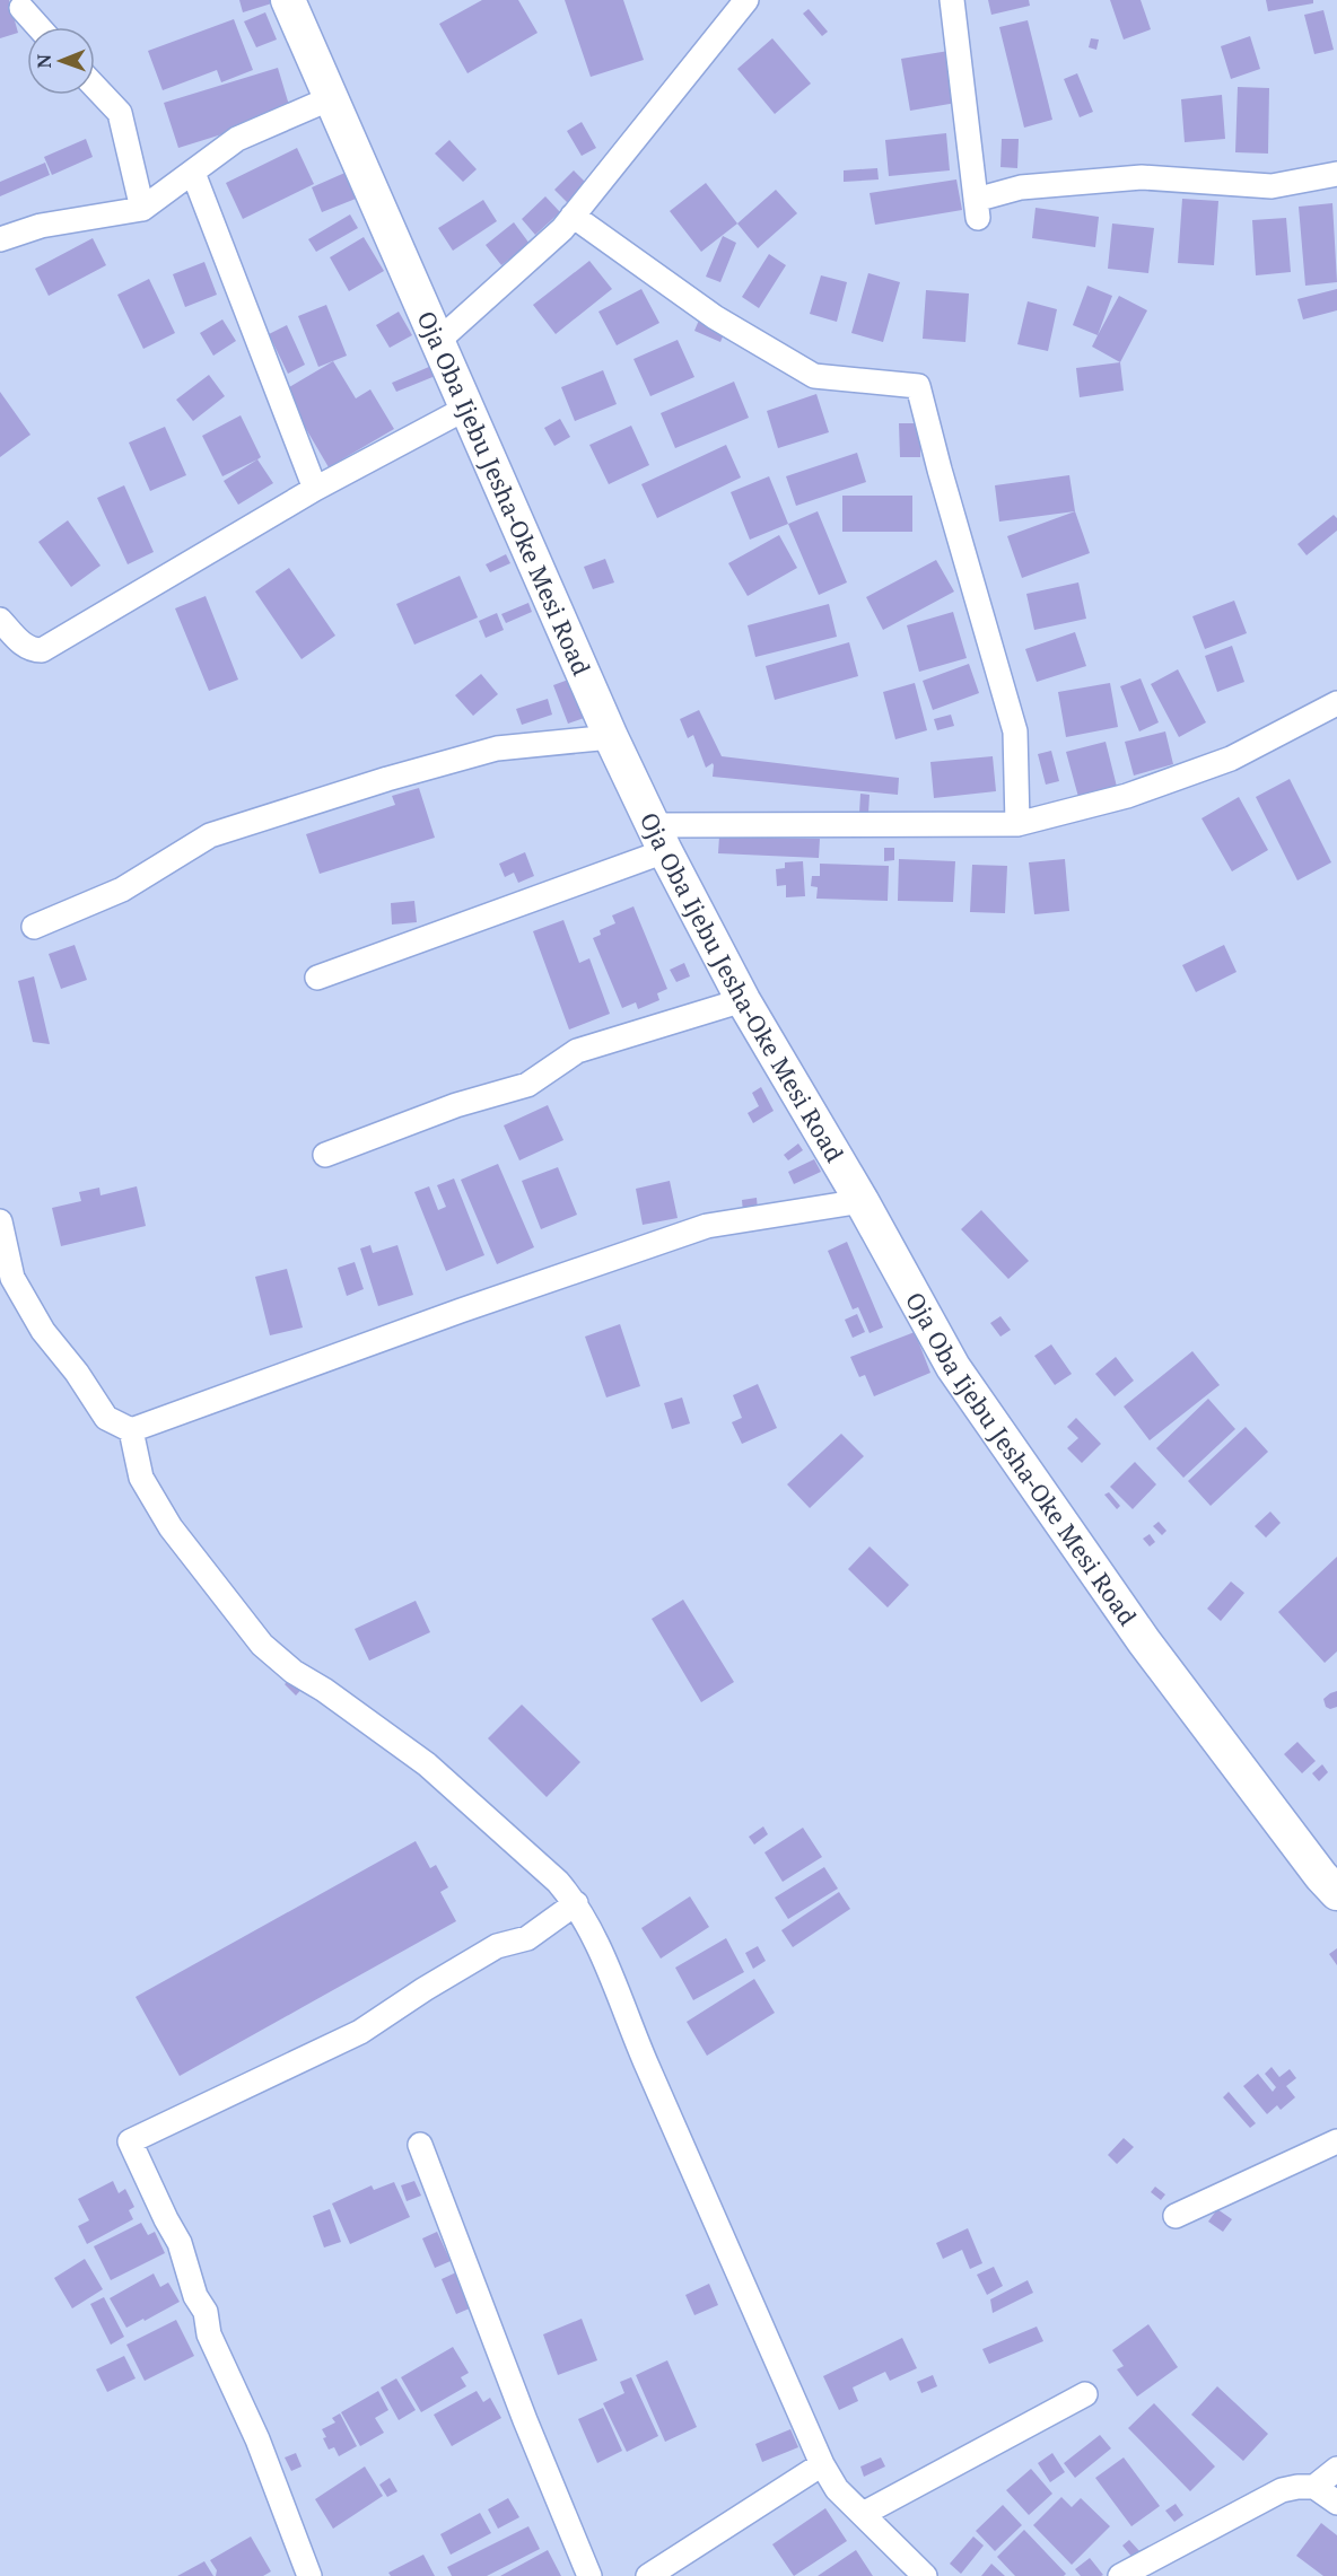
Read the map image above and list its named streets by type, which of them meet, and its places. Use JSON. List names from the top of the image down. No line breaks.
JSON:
{"streets":{"main road":["Oja Oba Ijebu Jesha-Oke Mesi Road"]},"north":"left"}
